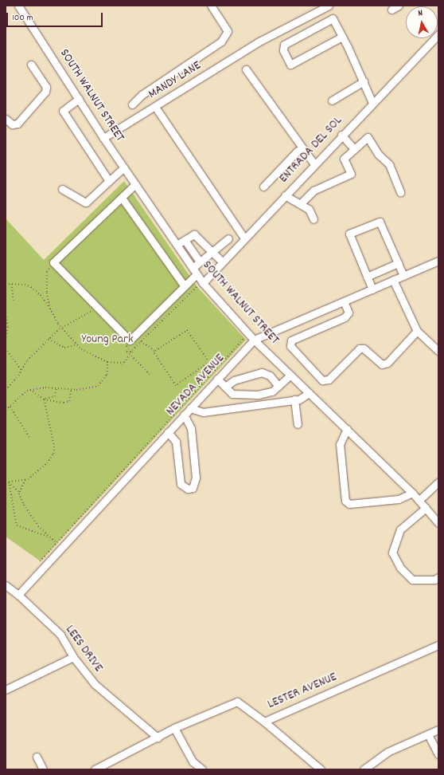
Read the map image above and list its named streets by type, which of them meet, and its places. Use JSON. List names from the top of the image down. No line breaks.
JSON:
{"streets":{"street":["MANDY LANE","SOUTH WALNUT STREET","ENTRADA DEL SOL","NEVADA AVENUE","LEES DRIVE","LESTER AVENUE"]},"crossings":[["MANDY LANE","SOUTH WALNUT STREET"],["SOUTH WALNUT STREET","ENTRADA DEL SOL"],["SOUTH WALNUT STREET","NEVADA AVENUE"],["NEVADA AVENUE","LEES DRIVE"],["LEES DRIVE","LESTER AVENUE"]],"parks":["Young Park"],"scale_bar":"100 m","north":"top"}
